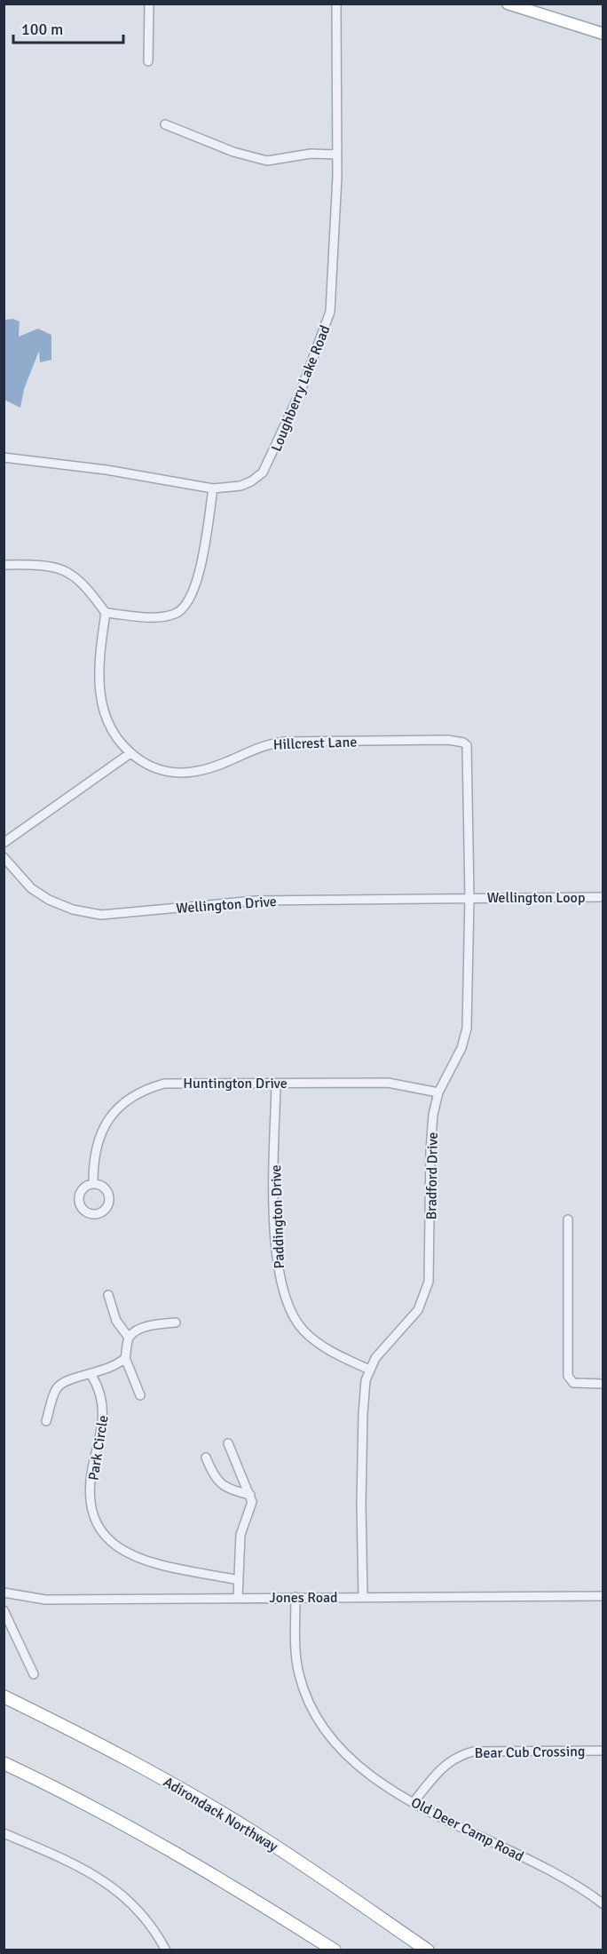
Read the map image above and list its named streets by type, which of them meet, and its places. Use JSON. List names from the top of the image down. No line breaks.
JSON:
{"streets":{"highway":["Adirondack Northway"],"street":["Loughberry Lake Road","Hillcrest Lane","Wellington Loop","Wellington Drive","Huntington Drive","Bradford Drive","Paddington Drive","Park Circle","Jones Road","Bear Cub Crossing","Old Deer Camp Road"]},"crossings":[["Hillcrest Lane","Bradford Drive"],["Wellington Loop","Wellington Drive"],["Wellington Loop","Bradford Drive"],["Wellington Drive","Bradford Drive"],["Huntington Drive","Bradford Drive"],["Huntington Drive","Paddington Drive"],["Bradford Drive","Paddington Drive"],["Bradford Drive","Jones Road"],["Jones Road","Old Deer Camp Road"],["Bear Cub Crossing","Old Deer Camp Road"]],"scale_bar":"100 m"}
